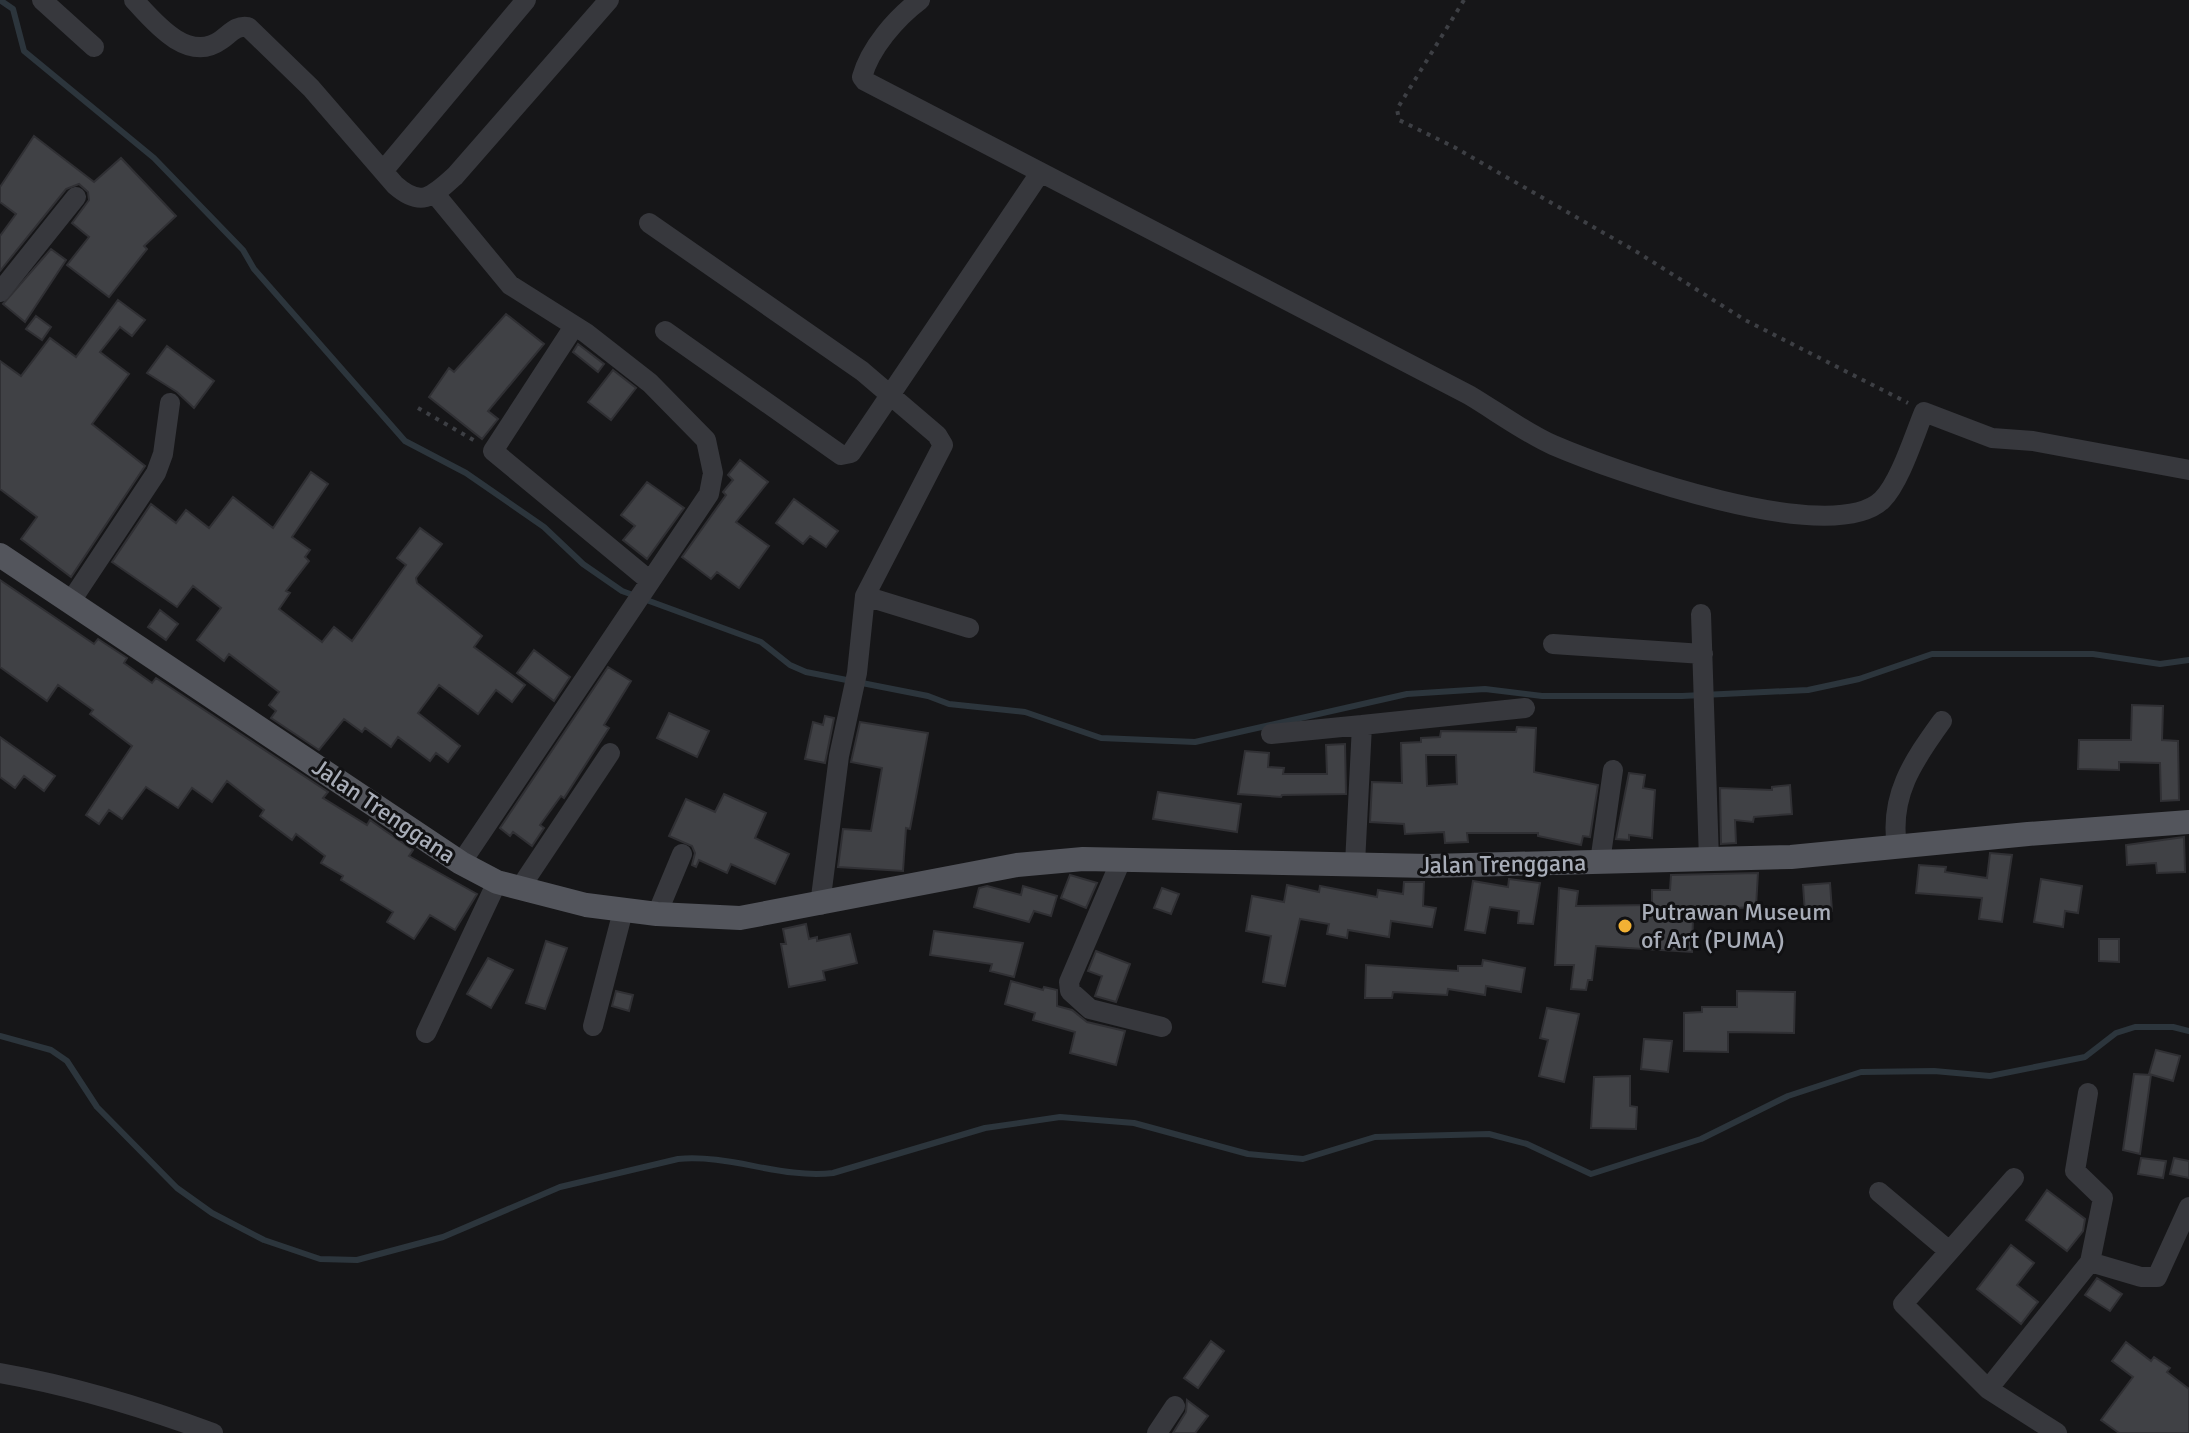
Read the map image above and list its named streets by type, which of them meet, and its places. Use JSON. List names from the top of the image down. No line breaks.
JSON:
{"streets":{"main road":["Jalan Trenggana"]},"places":["Putrawan Museum of Art (PUMA)"]}
